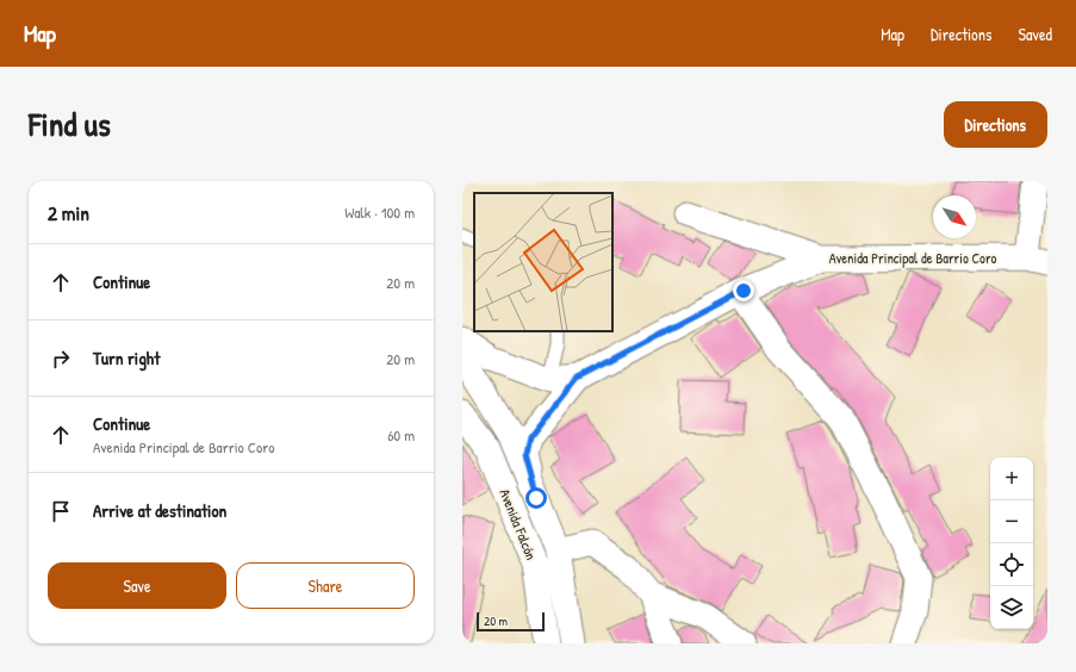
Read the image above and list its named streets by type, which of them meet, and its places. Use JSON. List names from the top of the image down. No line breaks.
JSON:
{"streets":{"street":["Avenida Principal de Barrio Coro","Avenida Falcón"]},"scale_bar":"20 m","north":"bottom right","page":{"header":"Map","nav":["Map","Directions","Saved"],"title":"Find us","buttons":["Directions",["Save","Share"]],"heading":["2 min","Walk · 100 m"],"list":[["Continue","20 m"],["Turn right","20 m"],["Continue","Avenida Principal de Barrio Coro","60 m"],"Arrive at destination"],"map_buttons":["+","−"],"scale":"20 m"}}
